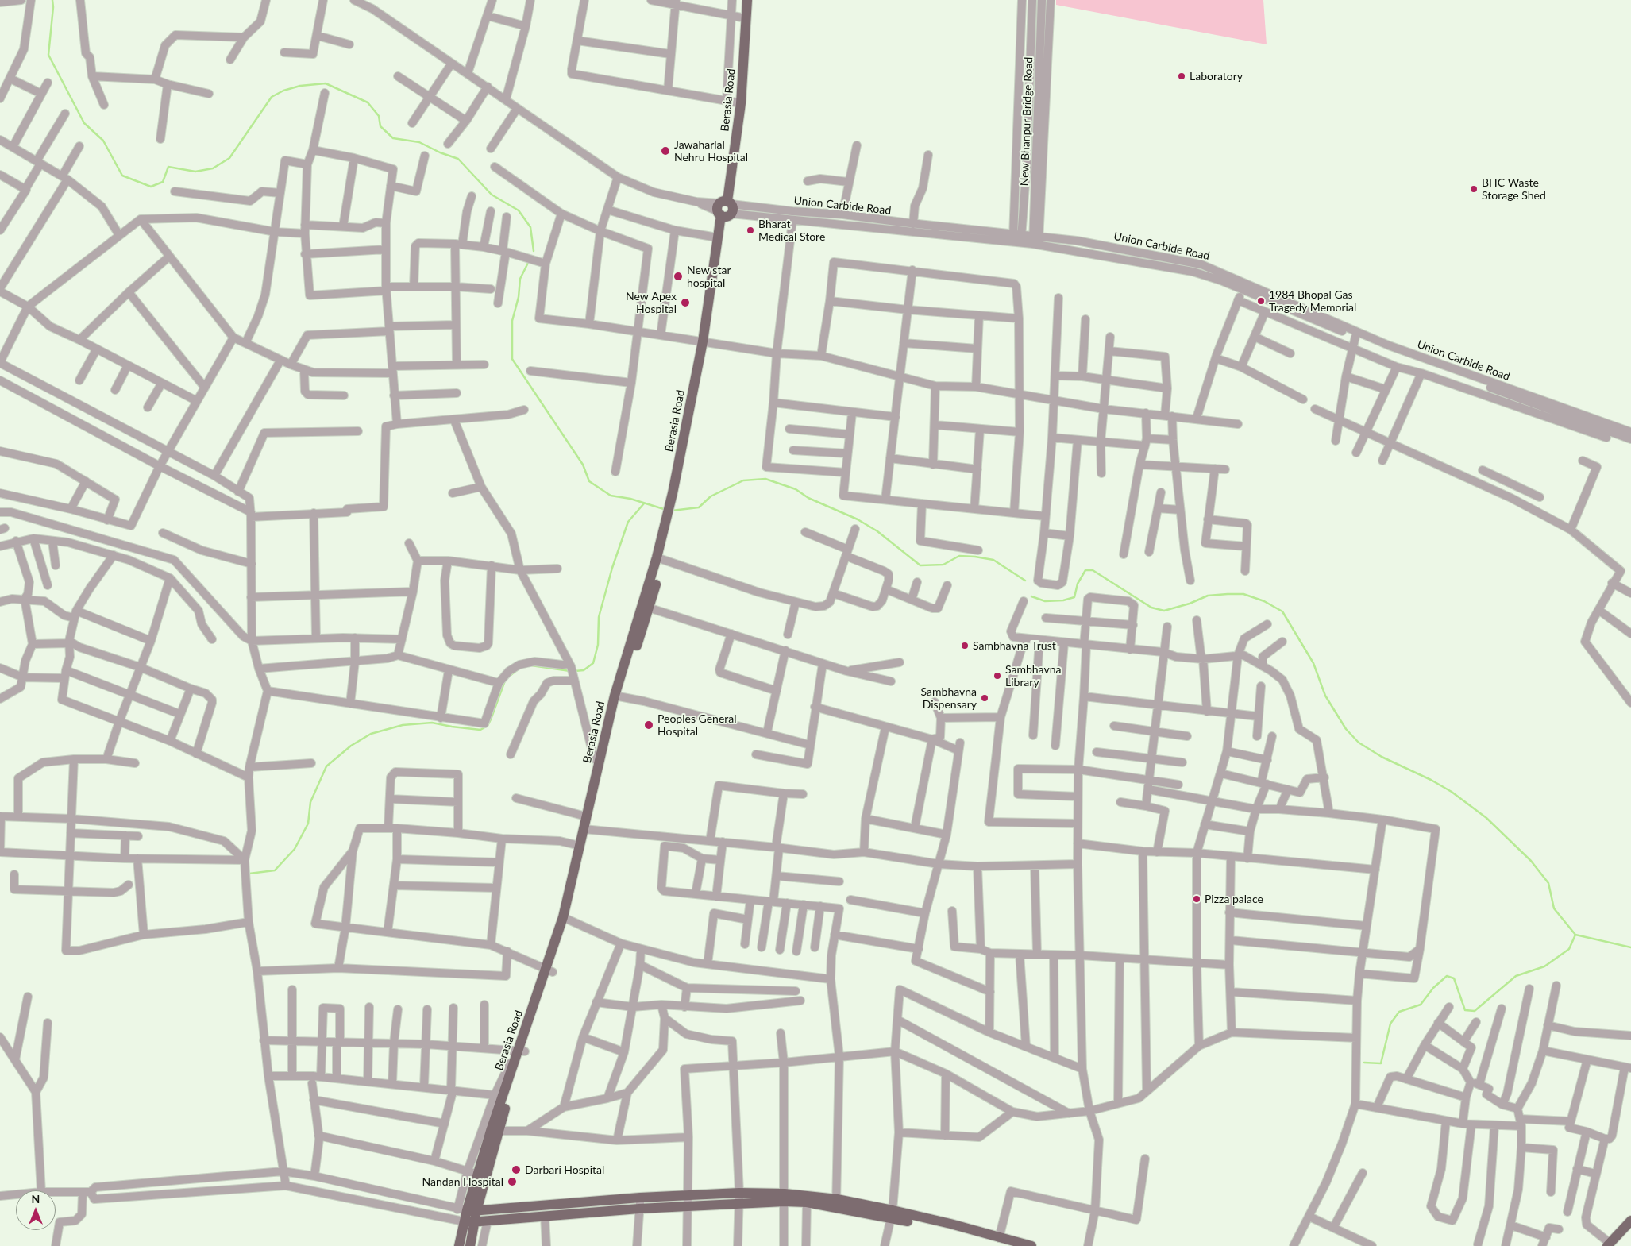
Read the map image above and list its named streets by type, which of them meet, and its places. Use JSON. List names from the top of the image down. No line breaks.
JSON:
{"streets":{"main road":["Berasia Road"],"street":["New Bhanpur Bridge Road","Union Carbide Road"]},"crossings":[["Berasia Road","Union Carbide Road"],["New Bhanpur Bridge Road","Union Carbide Road"]],"places":["Laboratory","Jawaharlal Nehru Hospital","BHC Waste Storage Shed","Bharat Medical Store","New star hospital","1984 Bhopal Gas Tragedy Memorial","New Apex Hospital","Sambhavna Trust","Sambhavna Library","Sambhavna Dispensary","Peoples General Hospital","Pizza palace","Darbari Hospital","Nandan Hospital"],"north":"top"}
